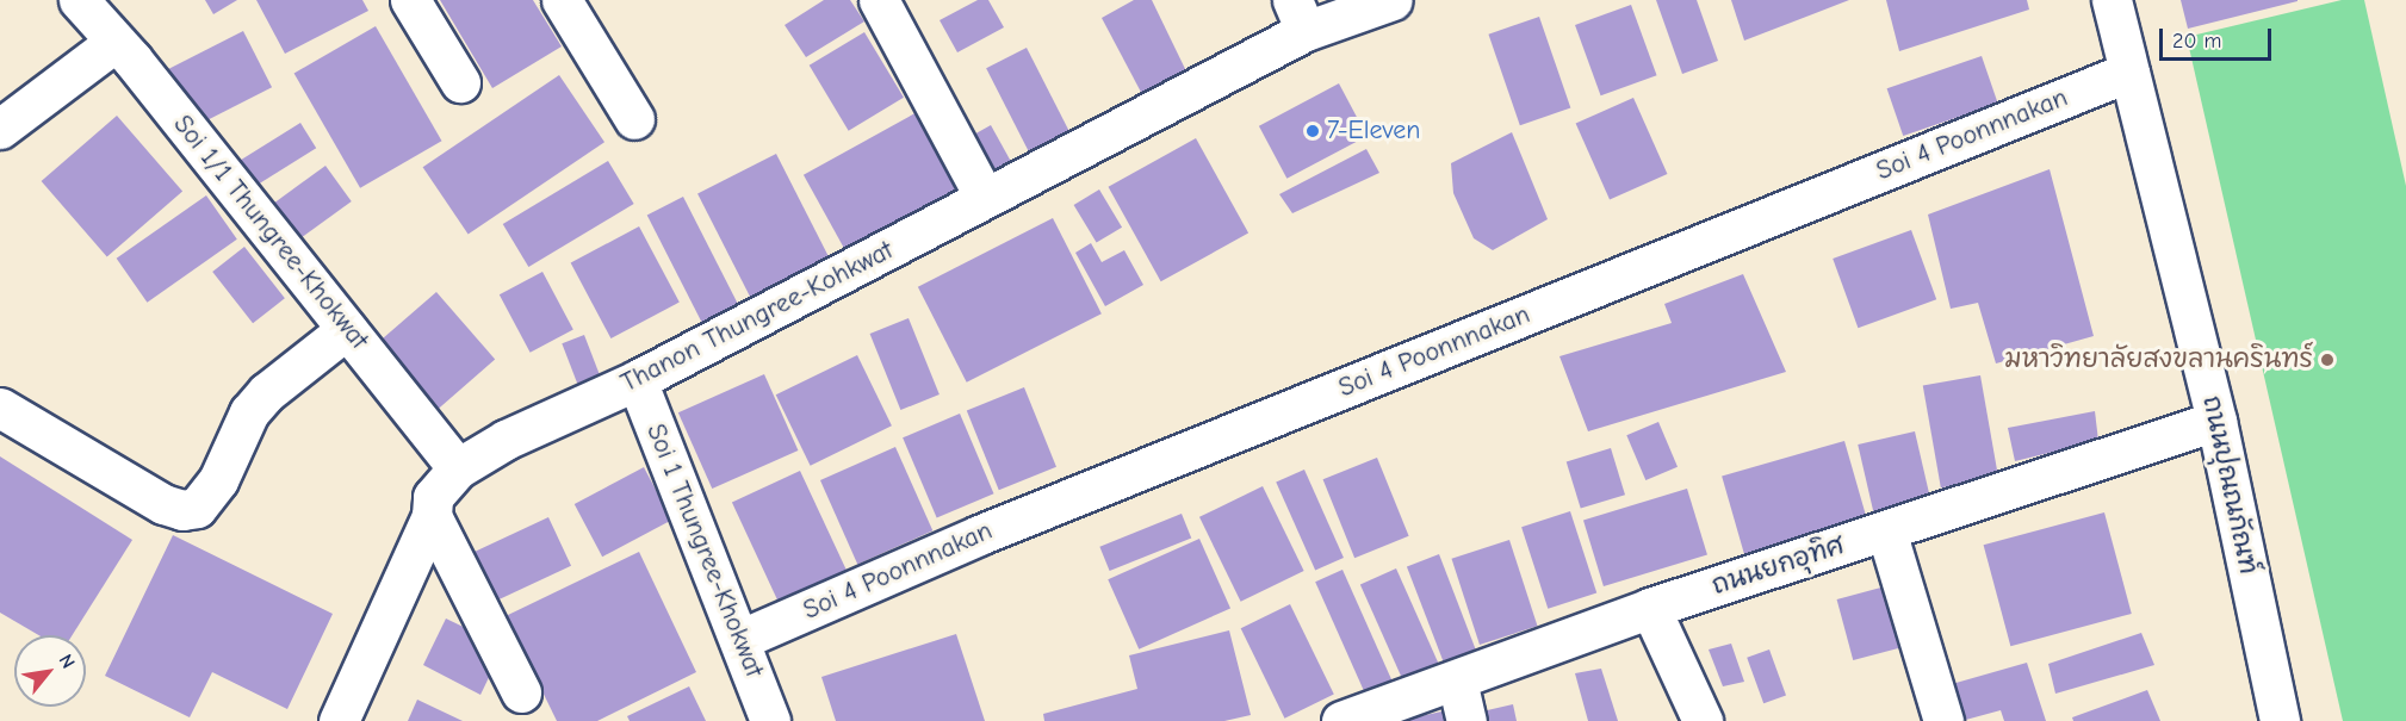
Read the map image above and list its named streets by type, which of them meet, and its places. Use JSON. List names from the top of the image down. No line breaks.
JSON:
{"streets":{"street":["Soi 4 Poonnnakan","Soi 1/1 Thungree-Khokwat","Thanon Thungree-Kohkwat","ถนนปุณณกัณฑ์","Soi 1 Thungree-Khokwat","ถนนยกอุทิศ"]},"crossings":[["Soi 4 Poonnnakan","ถนนปุณณกัณฑ์"],["Soi 4 Poonnnakan","Soi 1 Thungree-Khokwat"],["Soi 1/1 Thungree-Khokwat","Thanon Thungree-Kohkwat"],["Thanon Thungree-Kohkwat","Soi 1 Thungree-Khokwat"],["ถนนปุณณกัณฑ์","ถนนยกอุทิศ"]],"places":["7-Eleven","มหาวิทยาลัยสงขลานครินทร์"],"scale_bar":"20 m","north":"top right"}
